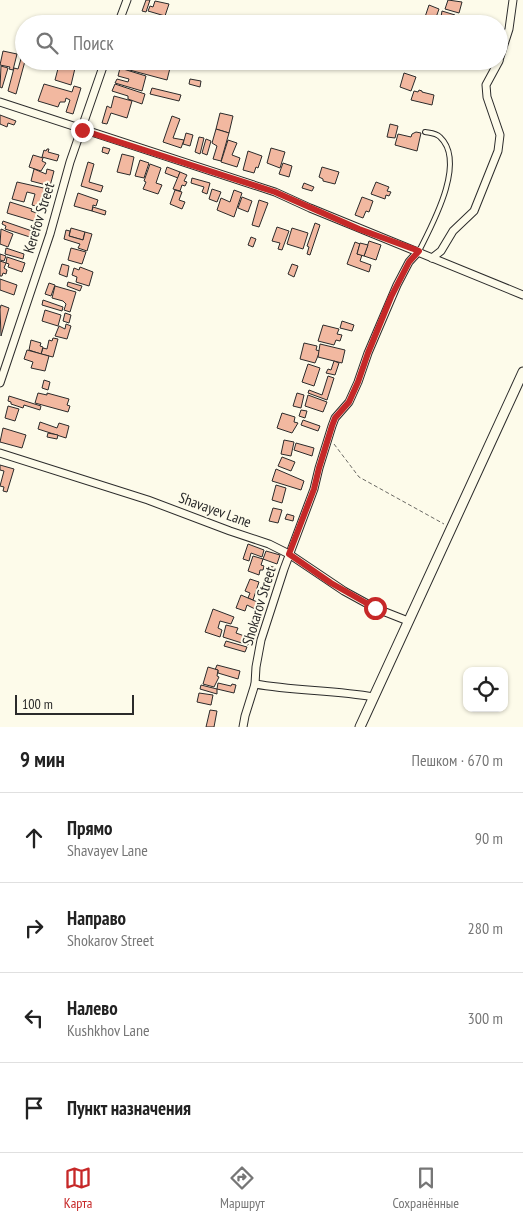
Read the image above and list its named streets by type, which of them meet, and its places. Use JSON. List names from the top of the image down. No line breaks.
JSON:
{"streets":{"street":["Kerefov Street","Shavayev Lane","Shokarov Street"]},"crossings":[["Shavayev Lane","Shokarov Street"]],"scale_bar":"100 m","page":{"search":"Поиск","scale":"100 m","heading":["9 мин","Пешком · 670 m"],"list":[["Прямо","Shavayev Lane","90 m"],["Направо","Shokarov Street","280 m"],["Налево","Kushkhov Lane","300 m"],"Пункт назначения"],"nav":["Карта","Маршрут","Сохранённые"]}}
